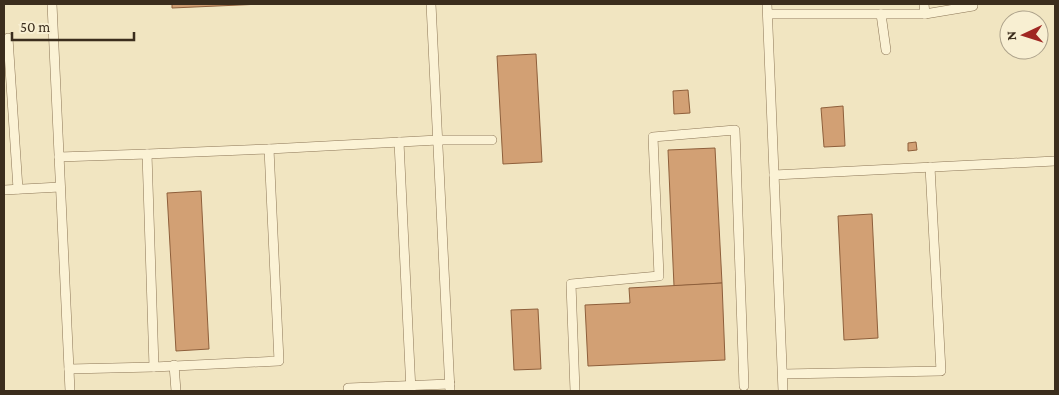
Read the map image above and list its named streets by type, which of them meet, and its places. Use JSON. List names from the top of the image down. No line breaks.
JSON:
{"scale_bar":"50 m","north":"left"}
